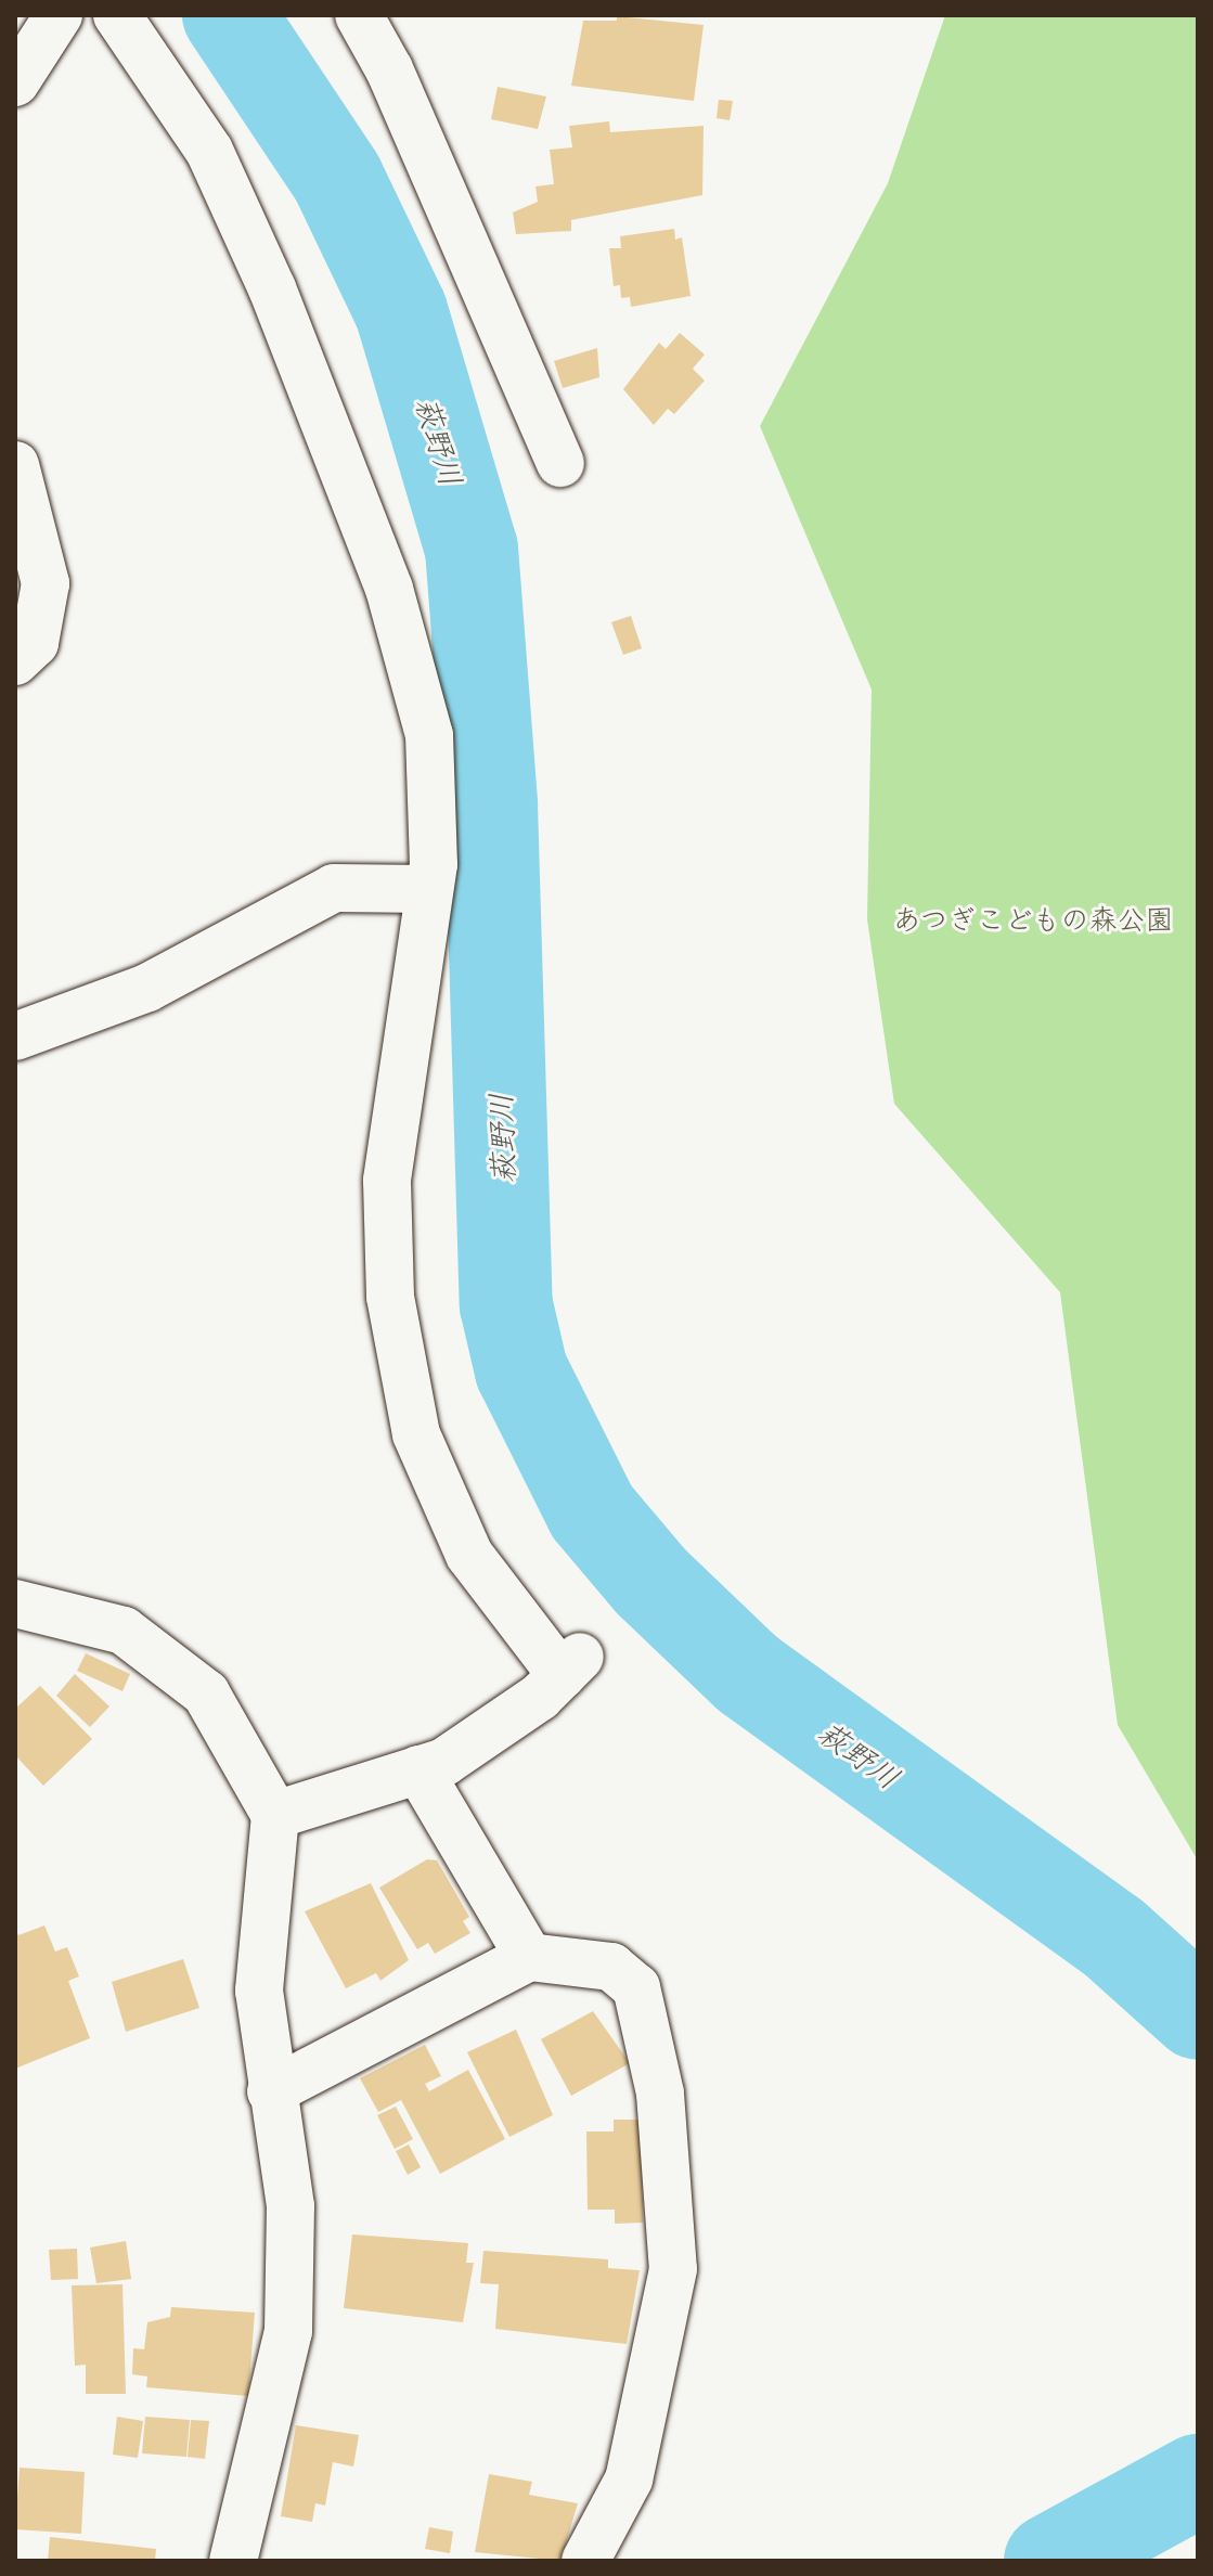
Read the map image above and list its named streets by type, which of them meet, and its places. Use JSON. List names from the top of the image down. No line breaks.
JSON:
{"water":["萩野川"],"parks":["あつぎこどもの森公園"]}
